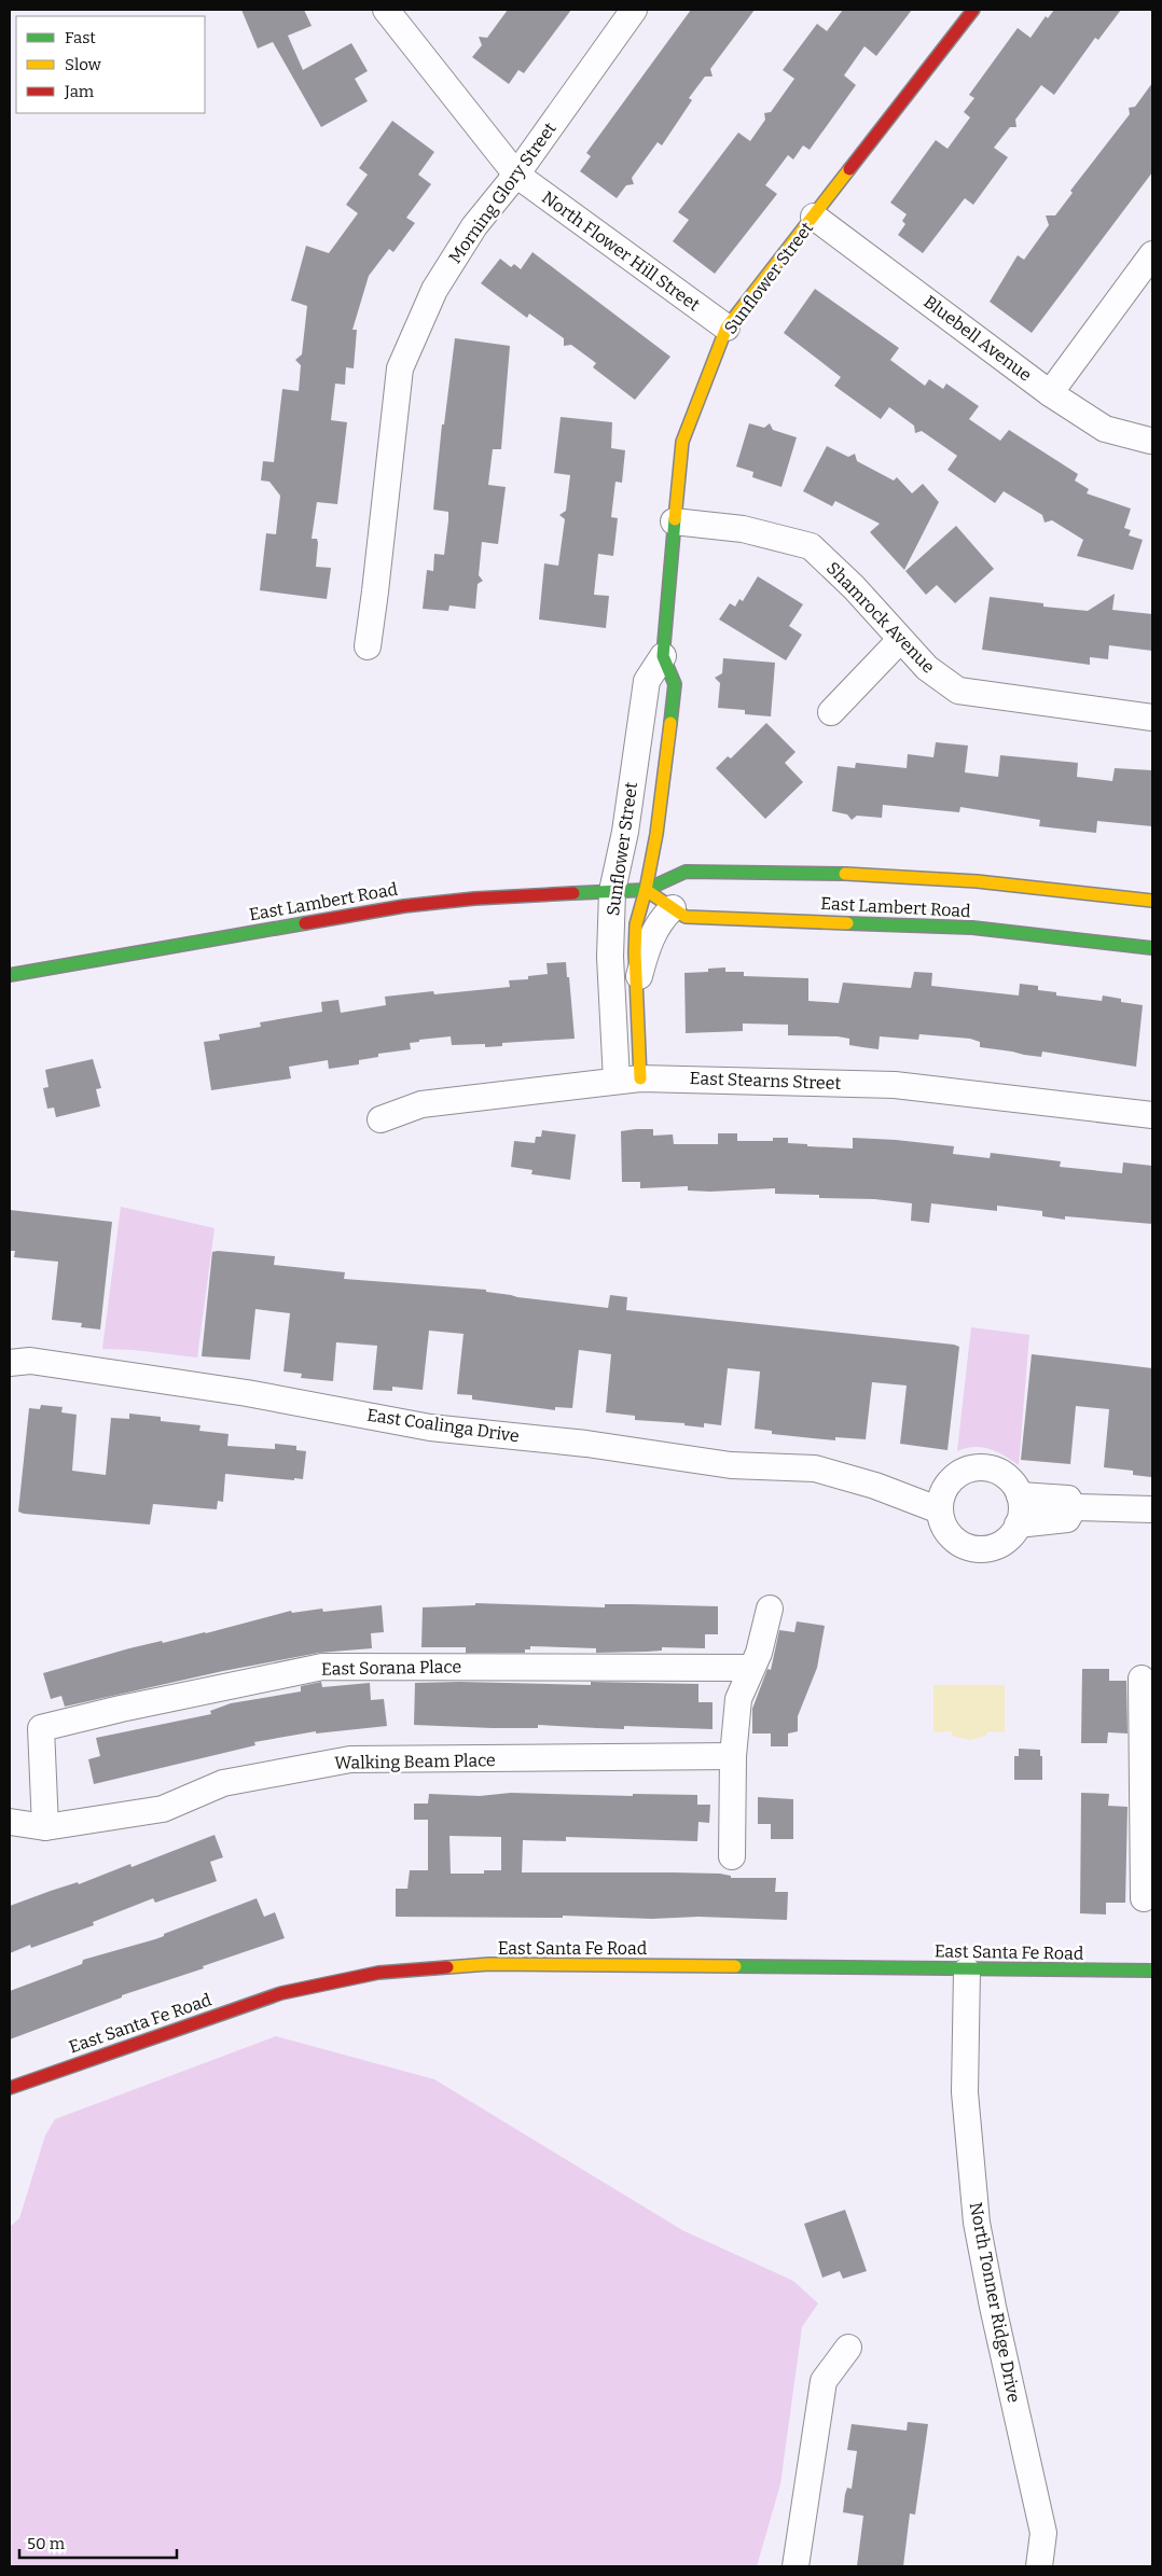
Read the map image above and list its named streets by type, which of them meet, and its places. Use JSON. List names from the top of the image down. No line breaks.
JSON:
{"streets":{"street":["Morning Glory Street","North Flower Hill Street","Sunflower Street","Bluebell Avenue","Shamrock Avenue","East Lambert Road","East Stearns Street","East Coalinga Drive","East Sorana Place","Walking Beam Place","East Santa Fe Road","North Tonner Ridge Drive"]},"crossings":[["Morning Glory Street","North Flower Hill Street"],["North Flower Hill Street","Sunflower Street"],["Sunflower Street","Bluebell Avenue"],["Sunflower Street","Shamrock Avenue"],["Sunflower Street","East Lambert Road"],["Sunflower Street","East Stearns Street"],["East Sorana Place","Walking Beam Place"],["East Santa Fe Road","North Tonner Ridge Drive"]],"legend":["Fast","Slow","Jam"],"scale_bar":"50 m"}
